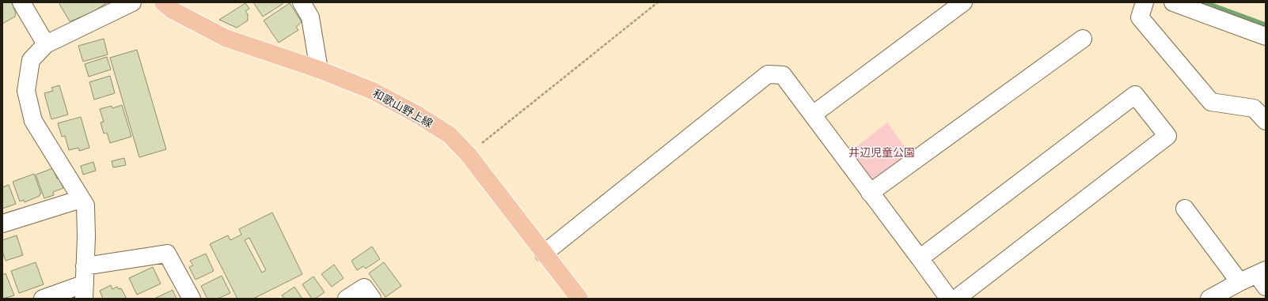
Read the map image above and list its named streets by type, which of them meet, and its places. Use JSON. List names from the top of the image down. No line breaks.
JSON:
{"streets":{"main road":["和歌山野上線"]},"parks":["井辺児童公園"]}
